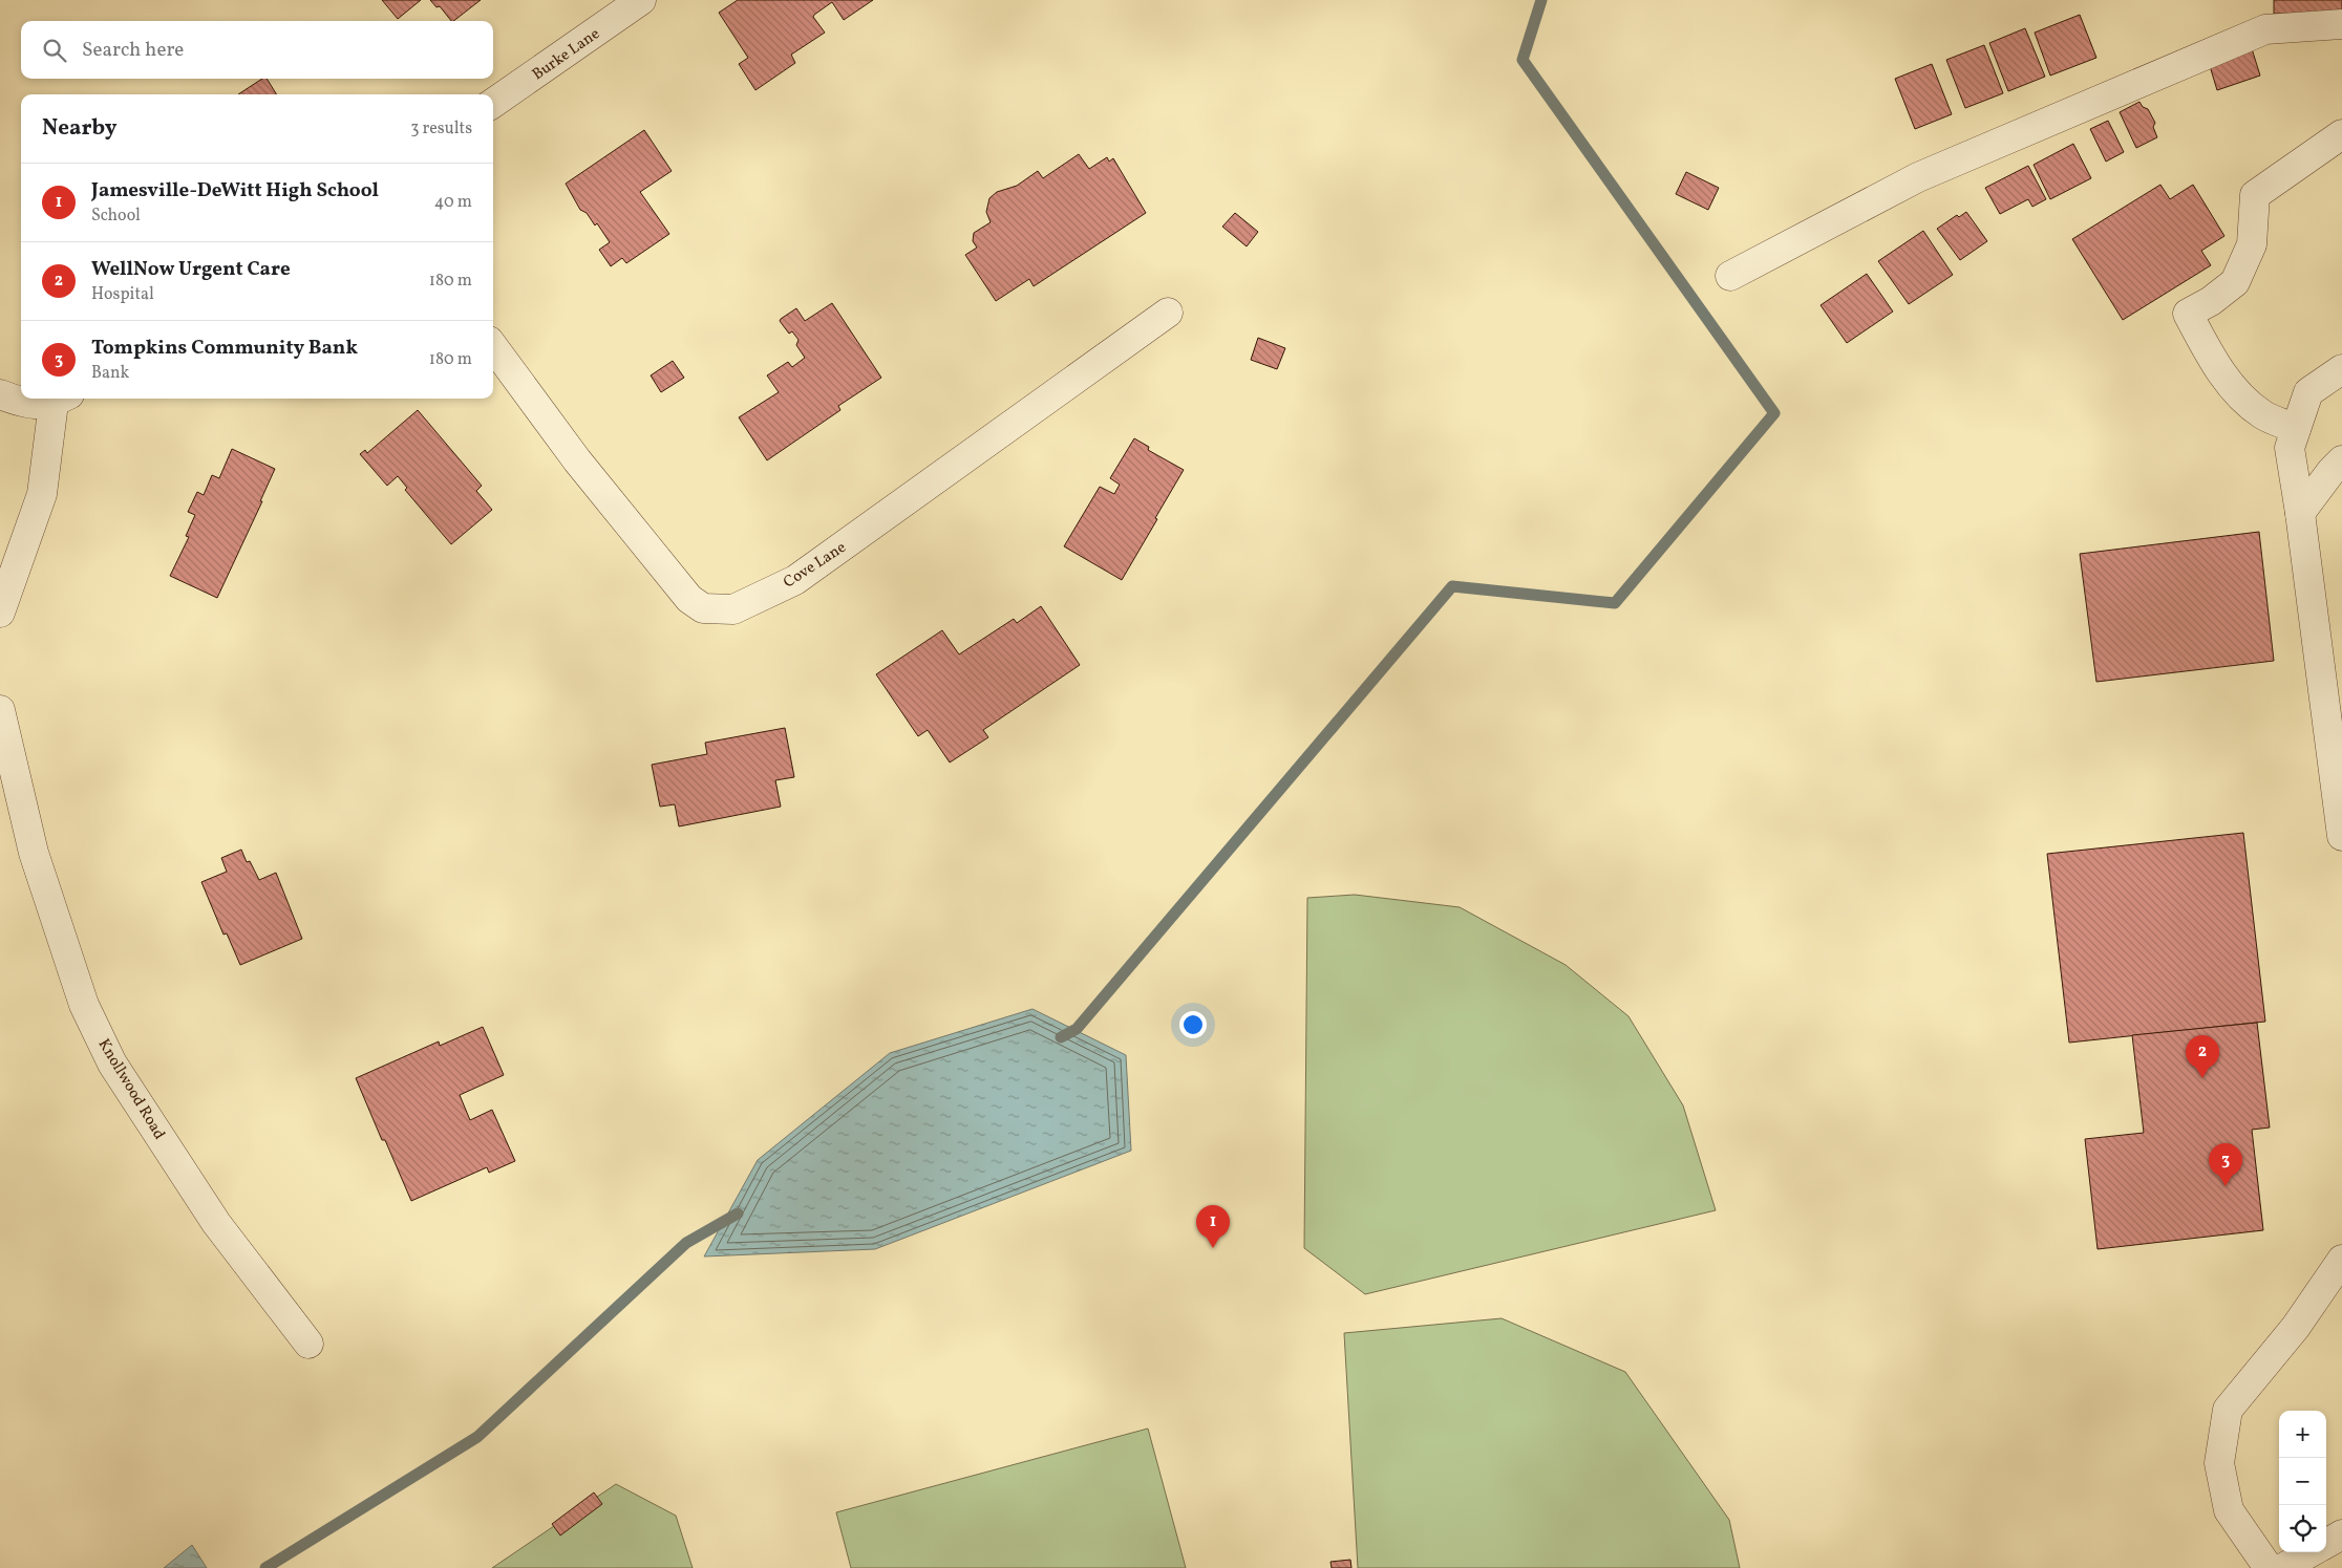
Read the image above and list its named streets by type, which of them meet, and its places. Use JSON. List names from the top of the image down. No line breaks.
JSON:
{"streets":{"street":["Burke Lane","Cove Lane","Knollwood Road"]},"page":{"search":"Search here","heading":["Nearby","3 results"],"list":[{"mark":"1","name":"Jamesville-DeWitt High School","note":"School","value":"40 m"},{"mark":"2","name":"WellNow Urgent Care","note":"Hospital","value":"180 m"},{"mark":"3","name":"Tompkins Community Bank","note":"Bank","value":"180 m"}],"pins":["2","3","1"],"map_buttons":["+","−"]}}
